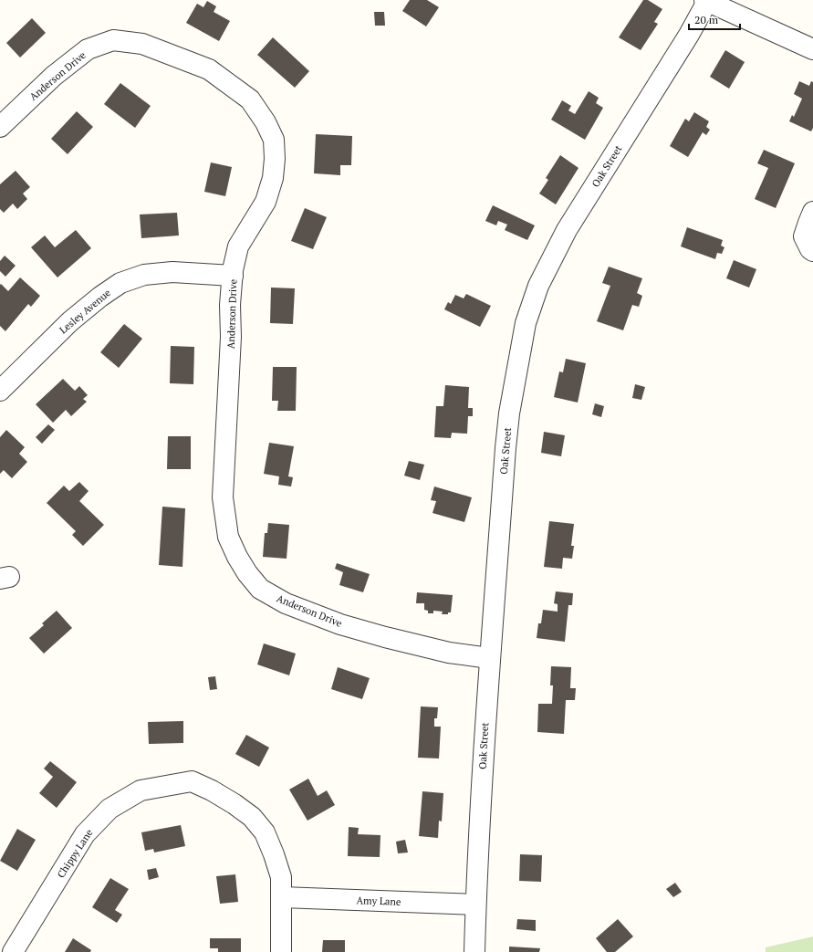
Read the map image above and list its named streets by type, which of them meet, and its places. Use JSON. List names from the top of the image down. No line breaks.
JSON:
{"streets":{"street":["Anderson Drive","Oak Street","Lesley Avenue","Chippy Lane","Amy Lane"]},"crossings":[["Anderson Drive","Oak Street"],["Anderson Drive","Lesley Avenue"],["Oak Street","Amy Lane"],["Chippy Lane","Amy Lane"]],"scale_bar":"20 m"}
